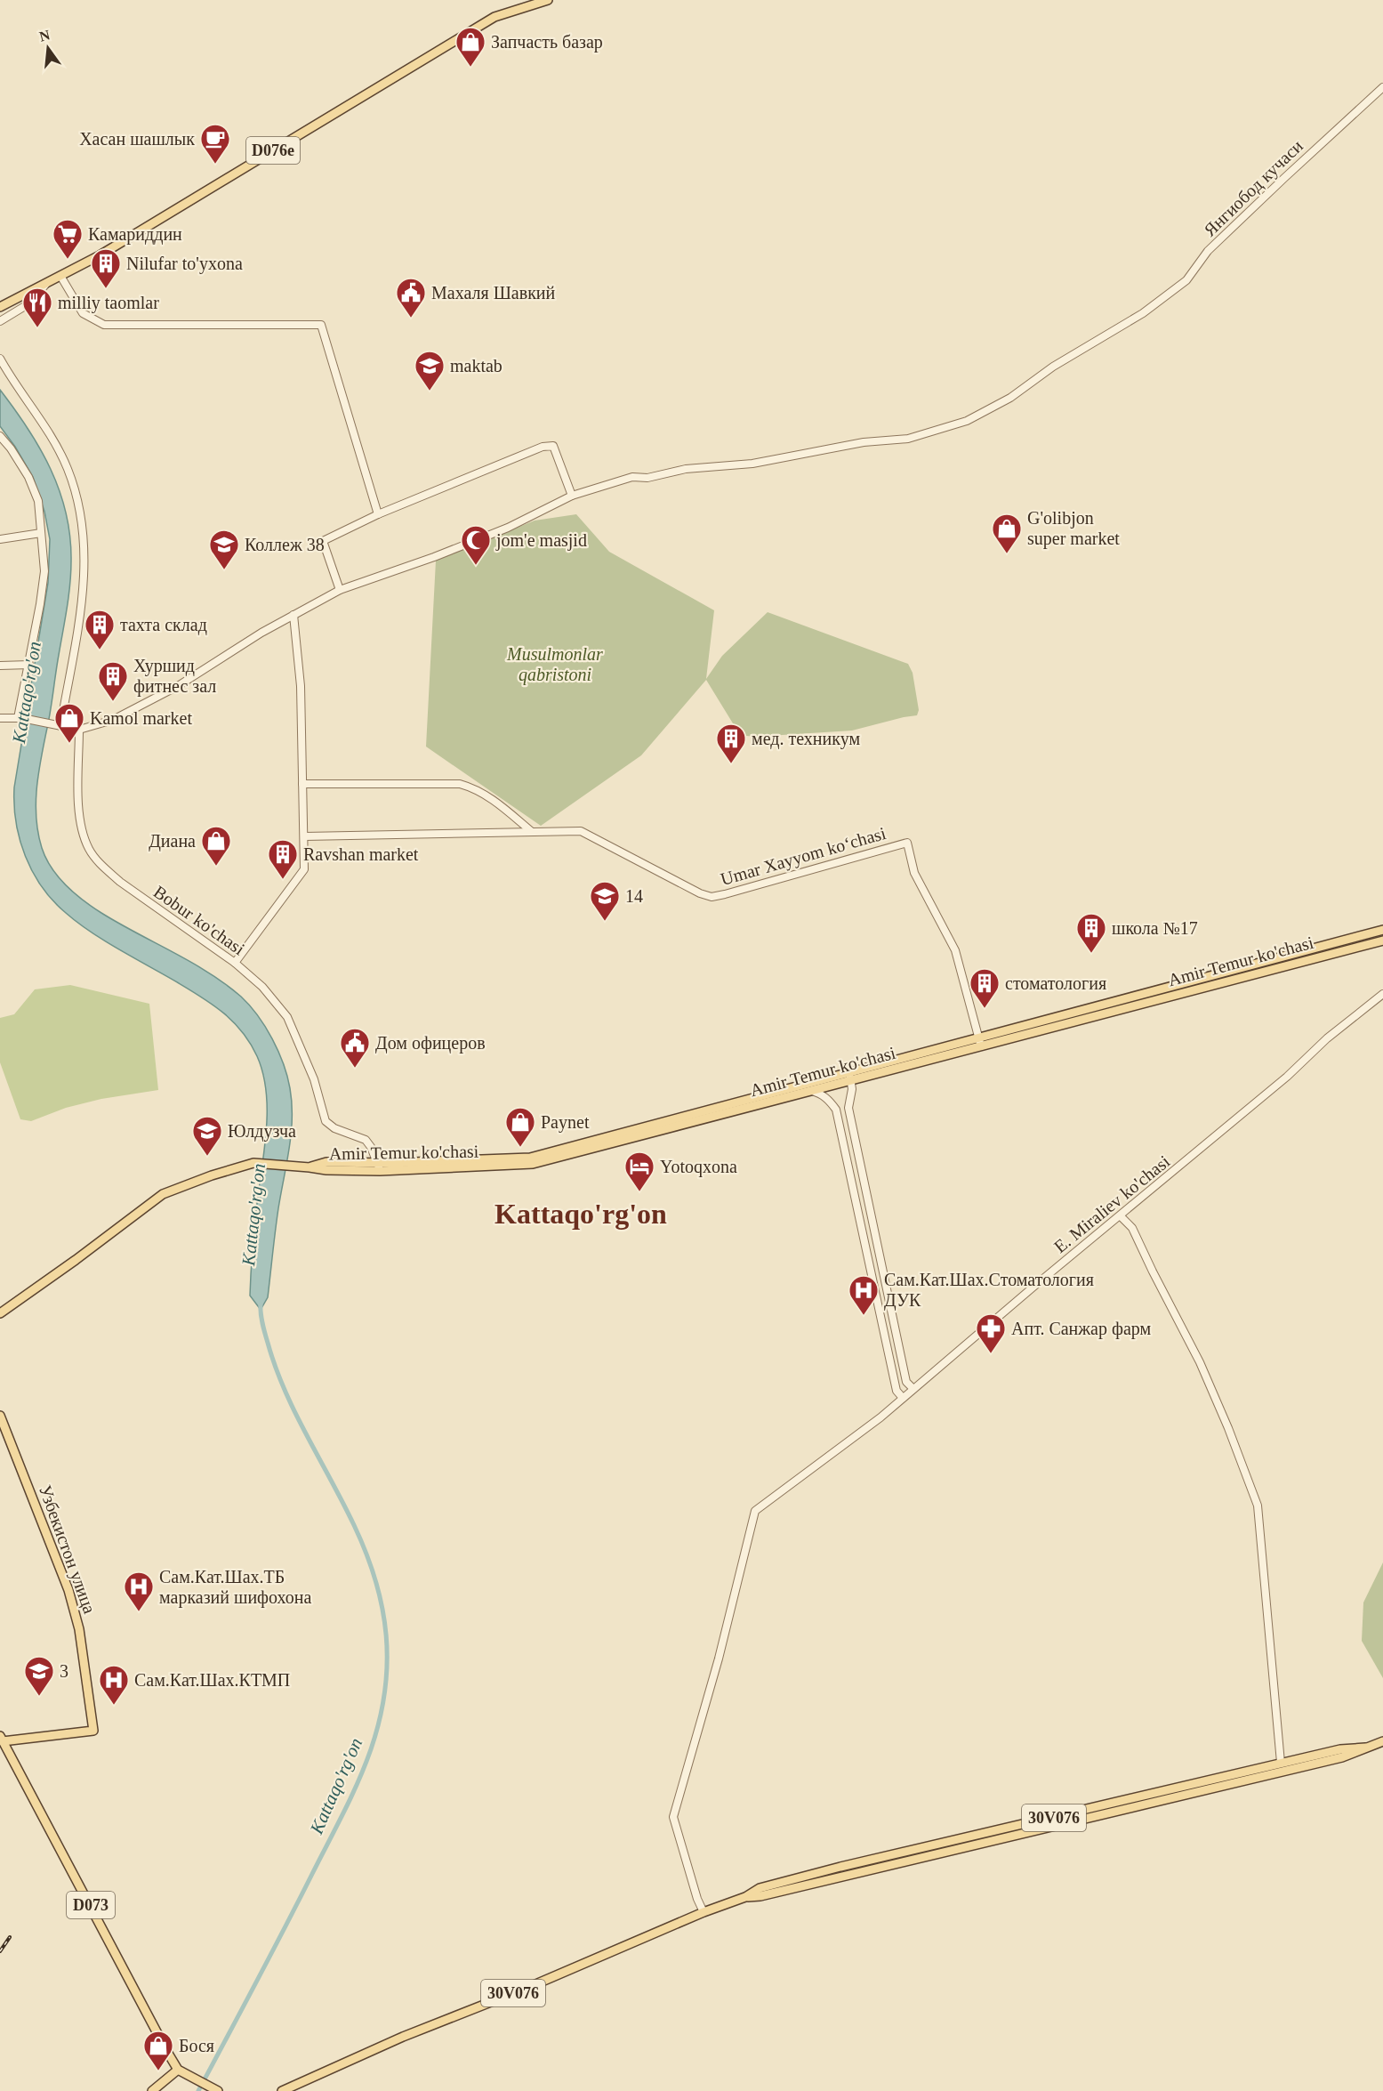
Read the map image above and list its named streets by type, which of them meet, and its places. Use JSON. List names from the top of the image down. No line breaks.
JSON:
{"streets":{"main road":["D076e","Amir Temur ko'chasi","Узбекистон улица","30V076","D073"],"street":["Янгиобод кучаси","Umar Xayyom ko‘chasi","Bobur ko'chasi","E. Miraliev ko'chasi"]},"crossings":[["Янгиобод кучаси","Bobur ko'chasi"],["Umar Xayyom ko‘chasi","Amir Temur ko'chasi"],["Bobur ko'chasi","Amir Temur ko'chasi"],["E. Miraliev ko'chasi","30V076"],["Узбекистон улица","D073"]],"districts":["Kattaqo'rg'on"],"water":["Kattaqo'rg'on"],"parks":["Musulmonlar qabristoni"],"places":{"shop":["Запчасть базар","G'olibjon super market","Kamol market","Диана","Paynet","Бося"],"cafe":["Хасан шашлык"],"supermarket":["Камариддин"],"building":["Nilufar to'yxona","тахта склад","Хуршид фитнес зал","мед. техникум","Ravshan market","школа №17","стоматология"],"public building":["Махаля Шавкий","Дом офицеров"],"restaurant":["milliy taomlar"],"school or university":["maktab","Коллеж 38","14","Юлдузча","3"],"mosque":["jom'e masjid"],"hotel":["Yotoqxona"],"hospital":["Сам.Кат.Шах.Стоматология ДУК","Сам.Кат.Шах.ТБ марказий шифохона","Сам.Кат.Шах.КТМП"],"pharmacy":["Апт. Санжар фарм"]},"north":"top"}
